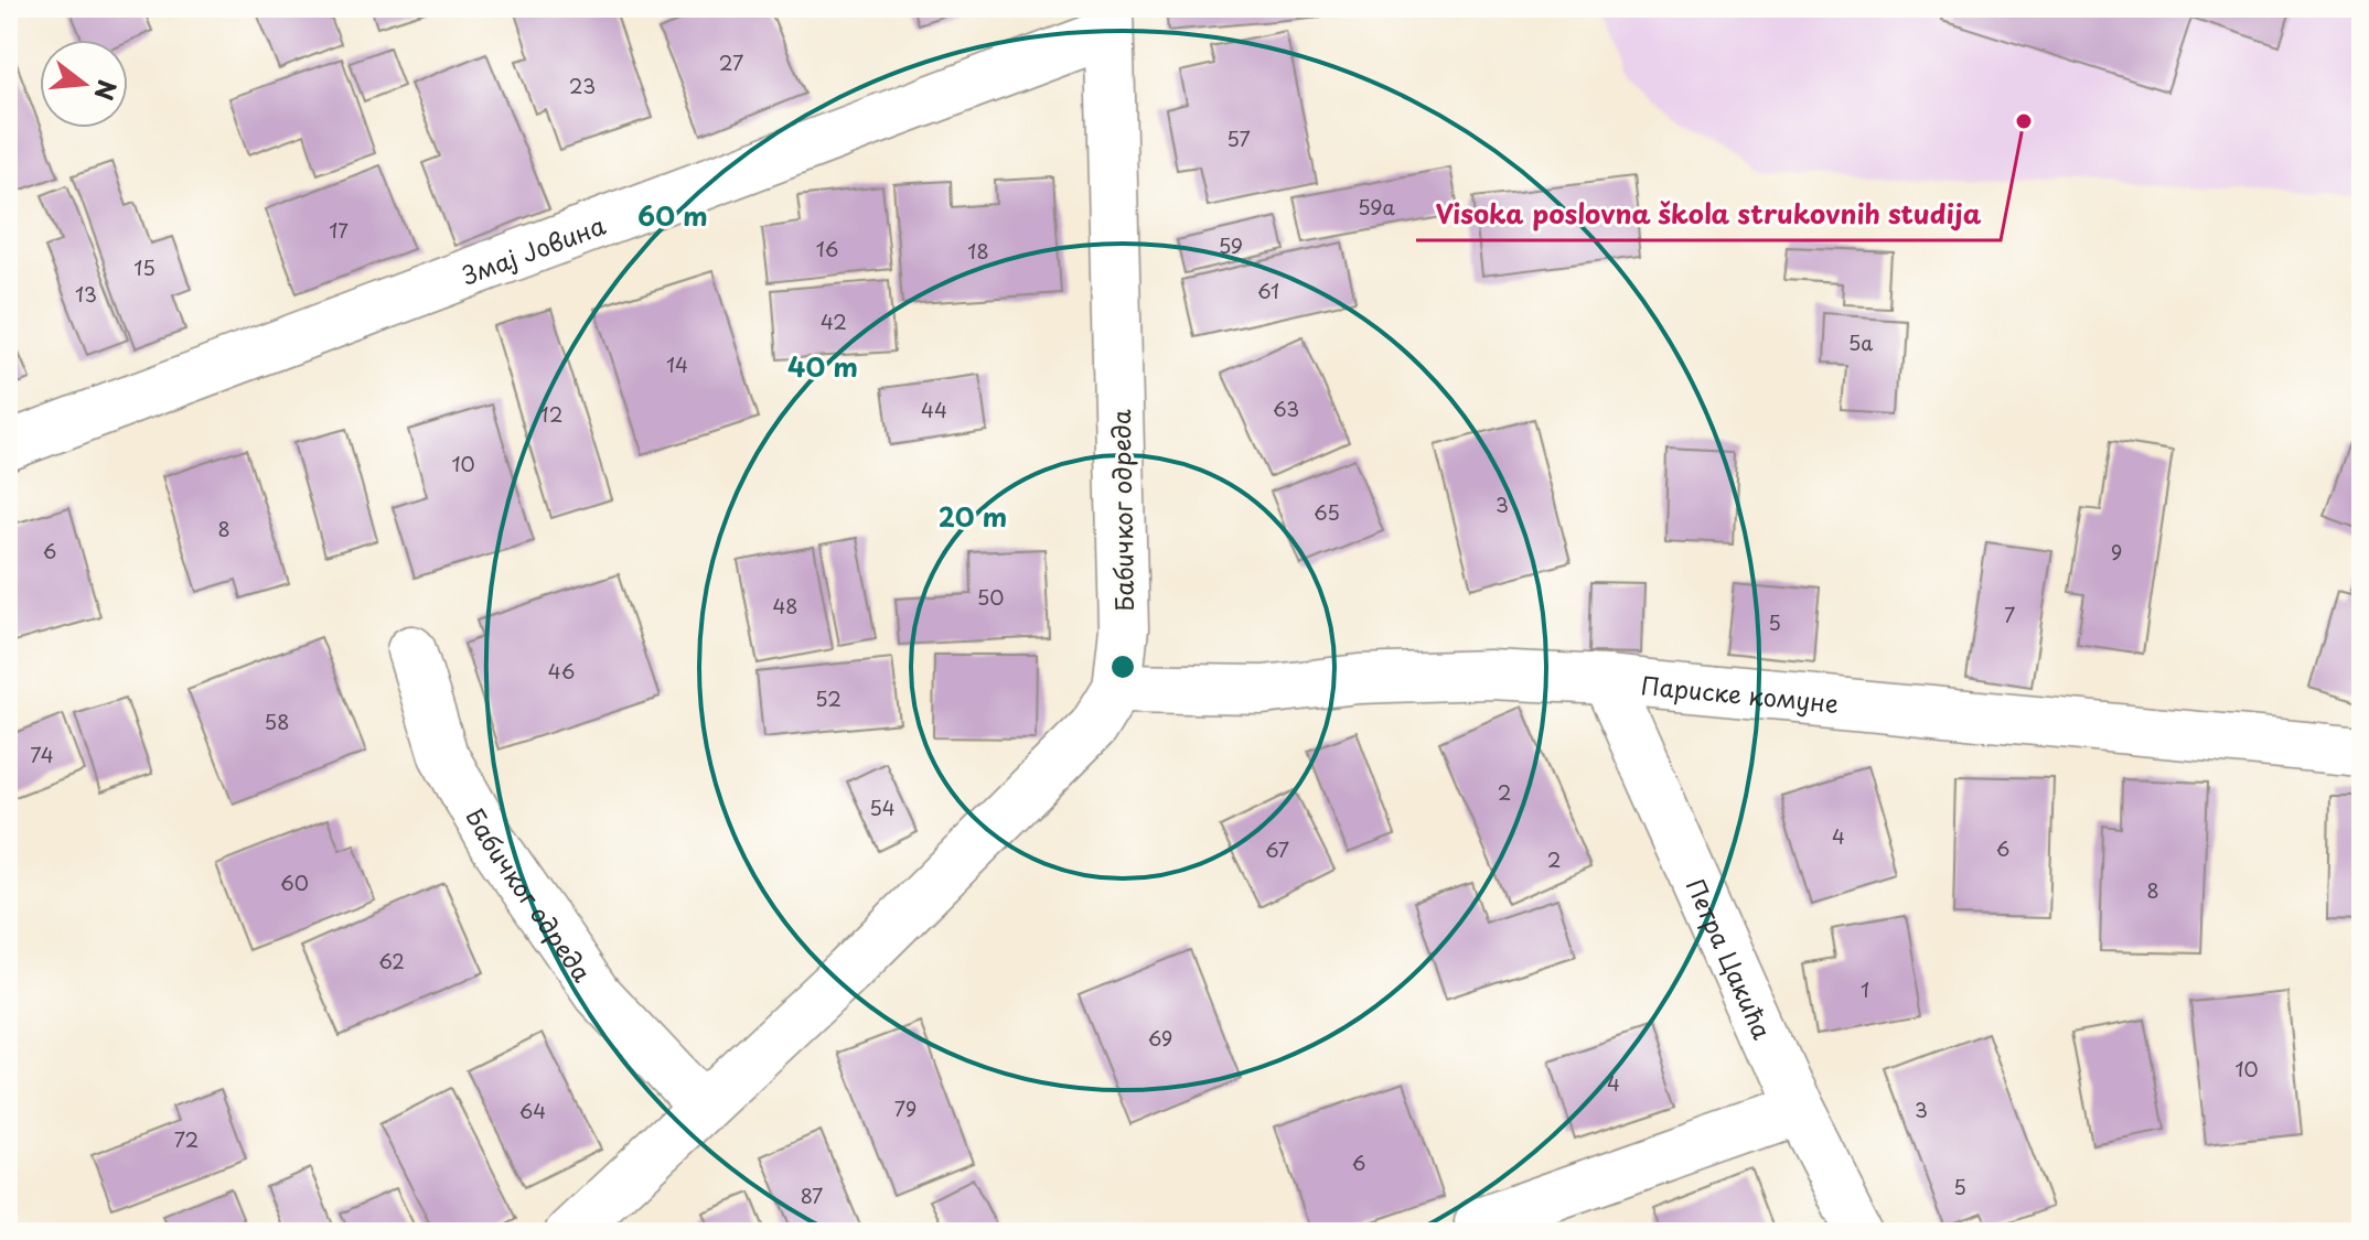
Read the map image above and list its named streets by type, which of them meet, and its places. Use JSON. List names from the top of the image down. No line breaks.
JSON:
{"streets":{"street":["Змај Јовина","Бабичког одреда","Париске комуне","Петра Цакића"]},"crossings":[["Змај Јовина","Бабичког одреда"],["Бабичког одреда","Париске комуне"],["Париске комуне","Петра Цакића"]],"places":["Visoka poslovna škola strukovnih studija"],"house_numbers":["27","23","57","59a","17","59","16","18","15","61","13","42","5a","14","63","44","12","10","3","65","8","6","9","50","48","7","5","46","52","58","74","2","54","4","6","67","2","60","8","62","1","69","10","4","79","3","64","72","6","5","87"],"north":"right","rings":["60 m","40 m","20 m"]}
